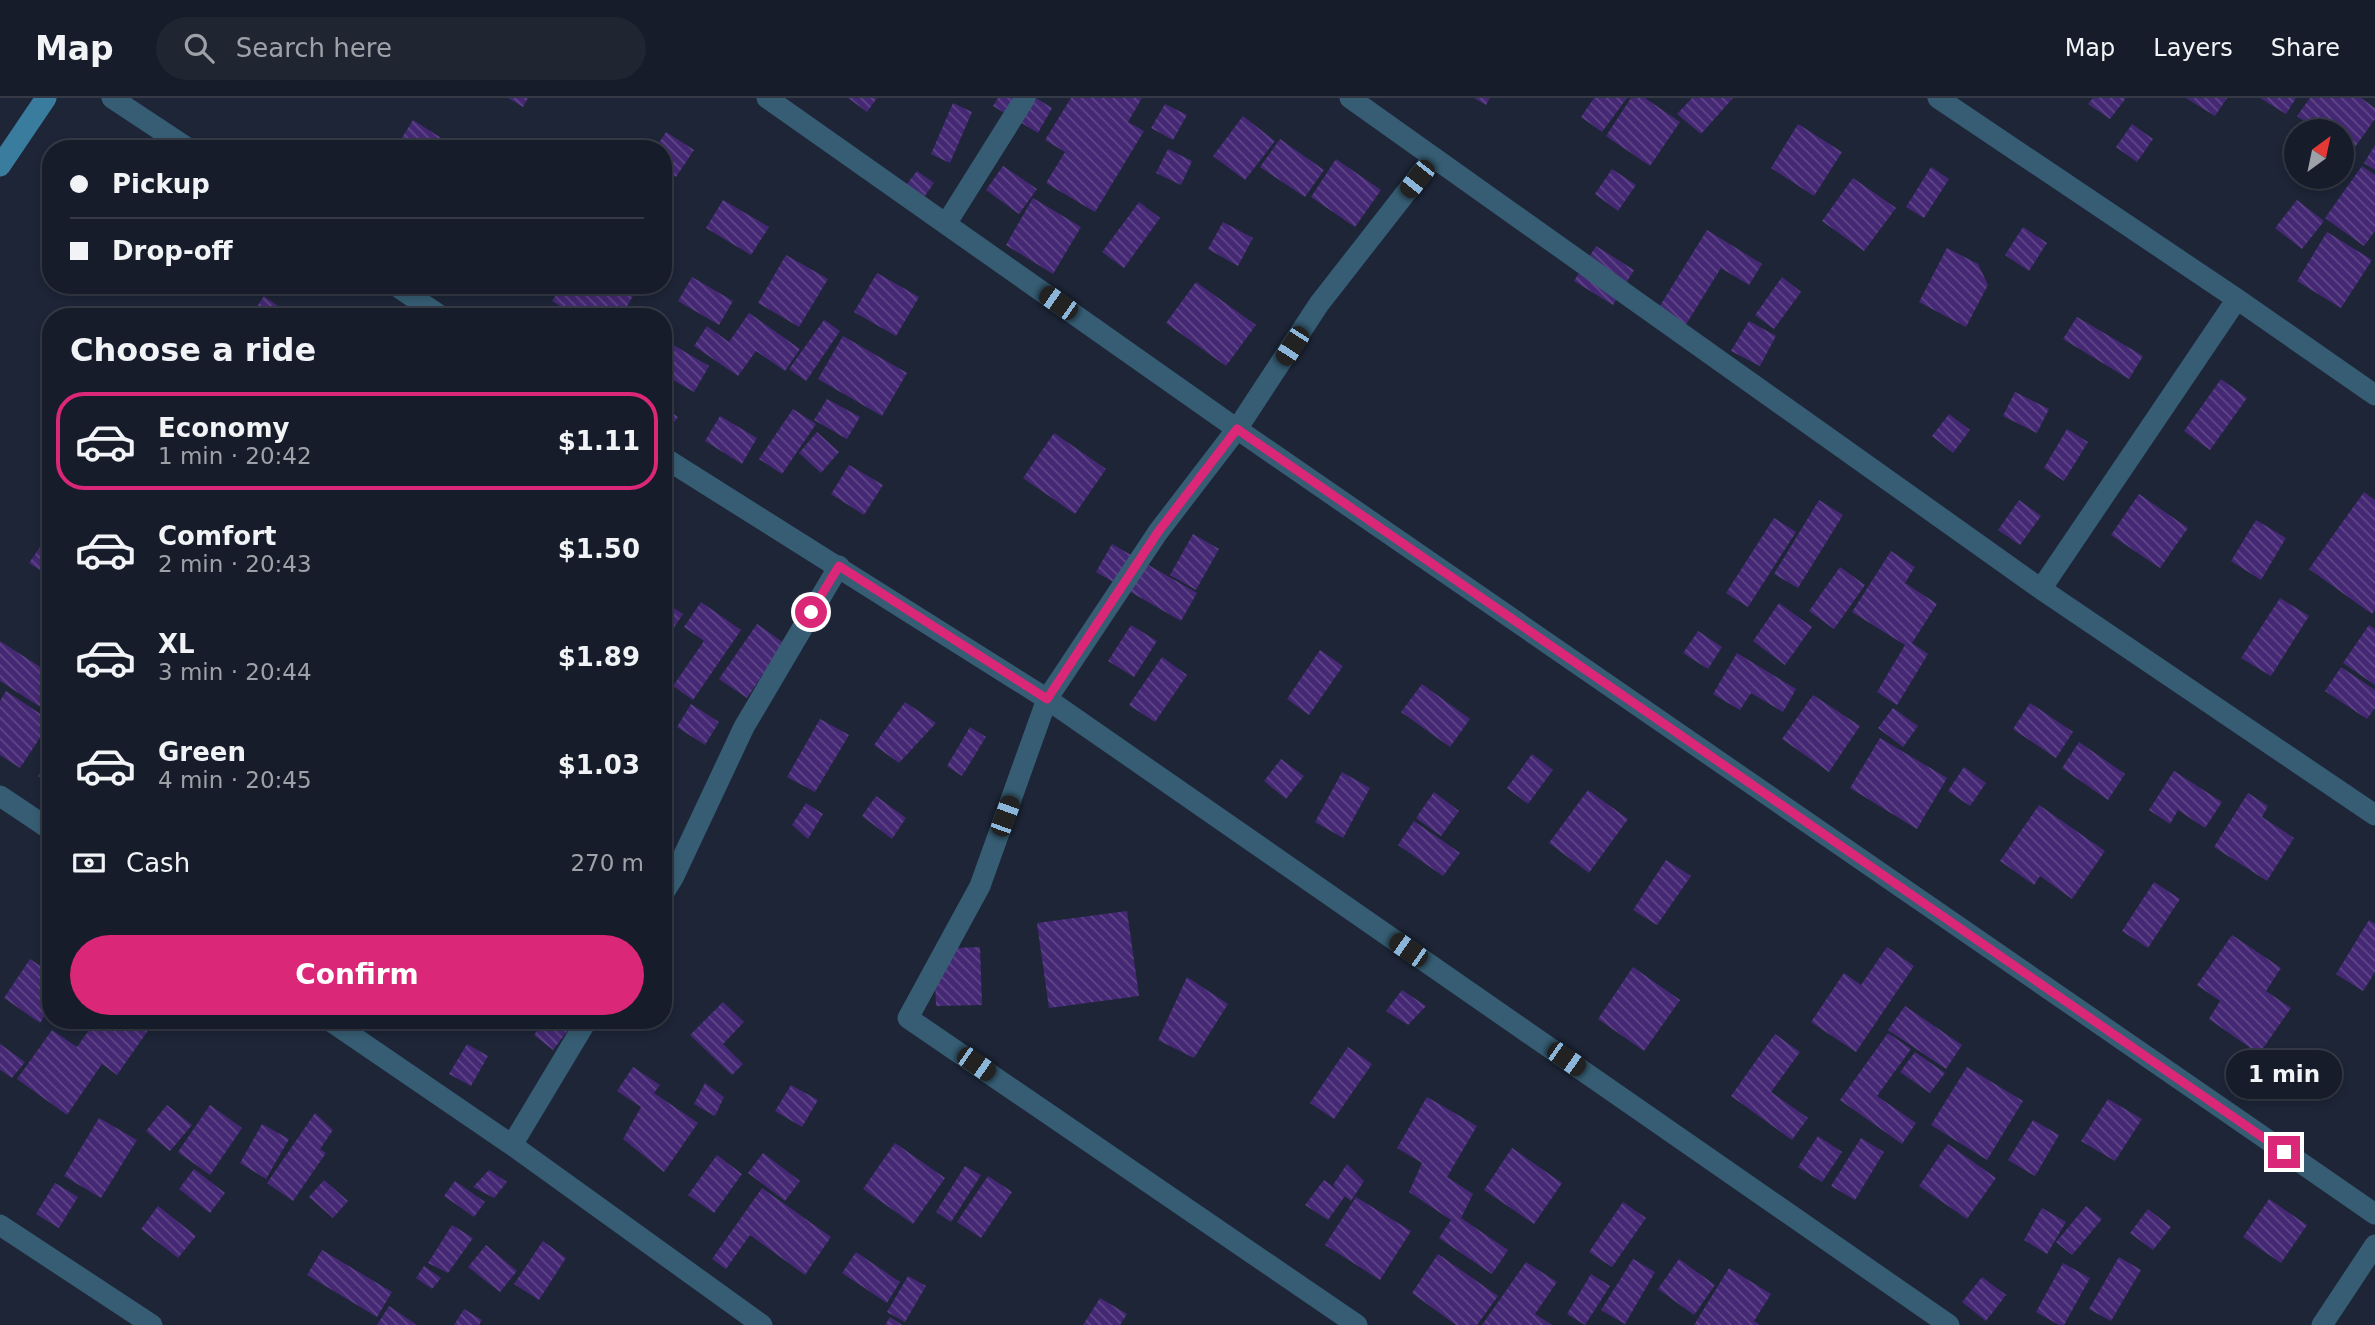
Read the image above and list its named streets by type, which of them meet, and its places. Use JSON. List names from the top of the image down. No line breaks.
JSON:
{"north":"top right","page":{"header":"Map","search":"Search here","nav":["Map","Layers","Share"],"banner":["Pickup","Drop-off"],"heading":"Choose a ride","list":[{"name":"Economy","note":"1 min · 20:42","value":"$1.11"},{"name":"Comfort","note":"2 min · 20:43","value":"$1.50"},{"name":"XL","note":"3 min · 20:44","value":"$1.89"},{"name":"Green","note":"4 min · 20:45","value":"$1.03"}],"pay":["Cash","270 m"],"buttons":"Confirm","bubble":"1 min"}}
